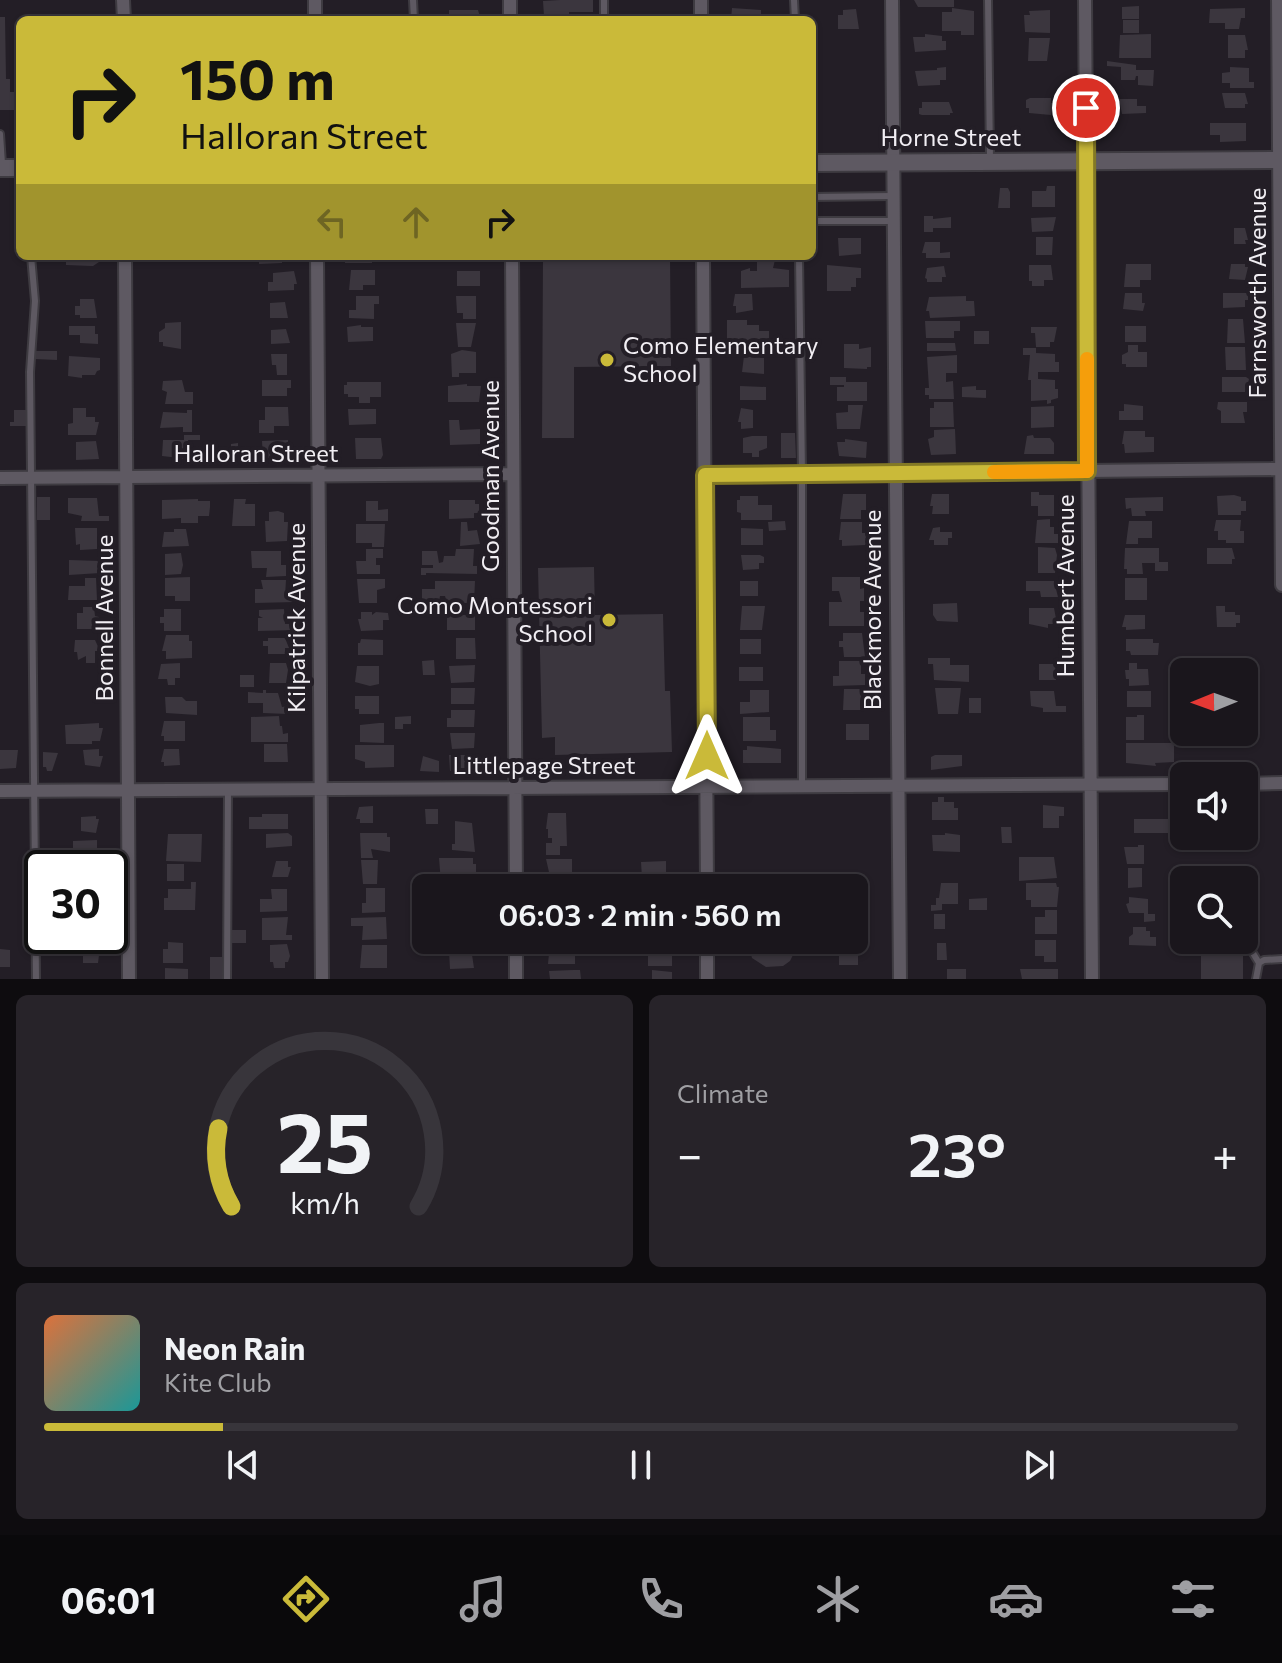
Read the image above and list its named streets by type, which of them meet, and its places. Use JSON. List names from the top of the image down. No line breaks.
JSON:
{"streets":{"street":["Horne Street","Farnsworth Avenue","Halloran Street","Goodman Avenue","Humbert Avenue","Blackmore Avenue","Bonnell Avenue","Kilpatrick Avenue","Littlepage Street"]},"crossings":[["Horne Street","Farnsworth Avenue"],["Horne Street","Humbert Avenue"],["Horne Street","Blackmore Avenue"],["Halloran Street","Goodman Avenue"],["Halloran Street","Bonnell Avenue"],["Halloran Street","Kilpatrick Avenue"],["Goodman Avenue","Littlepage Street"],["Humbert Avenue","Littlepage Street"],["Blackmore Avenue","Littlepage Street"],["Bonnell Avenue","Littlepage Street"],["Kilpatrick Avenue","Littlepage Street"]],"places":["Como Elementary School","Como Montessori School"],"north":"left","page":{"turn":["150 m","Halloran Street"],"limit":"30","trip":"06:03 · 2 min · 560 m","tile":"Climate","heat":["−","23°","+"],"song":["Neon Rain","Kite Club"],"tabs":"06:01","gauge":["25","km/h"]}}
